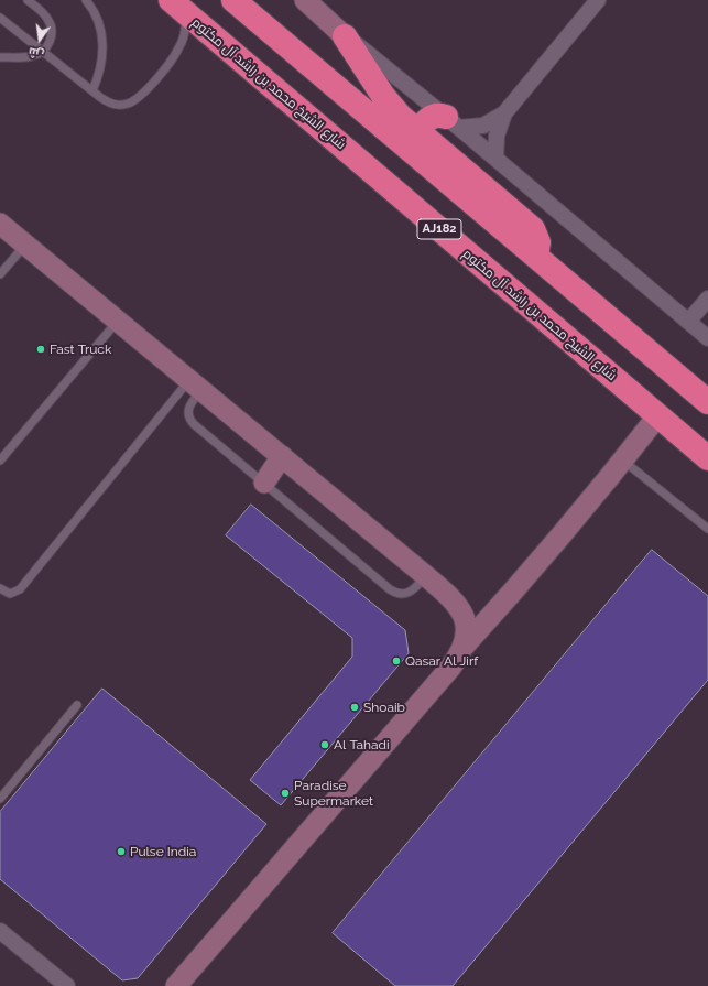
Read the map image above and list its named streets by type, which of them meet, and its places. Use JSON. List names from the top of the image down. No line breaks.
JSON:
{"streets":{"highway":["شارع الشيخ محمد بن راشد آل مكتوم","AJ182"]},"places":["Fast Truck","Qasar Al Jirf","Shoaib","Al Tahadi","Paradise Supermarket","Pulse India"],"north":"bottom"}
